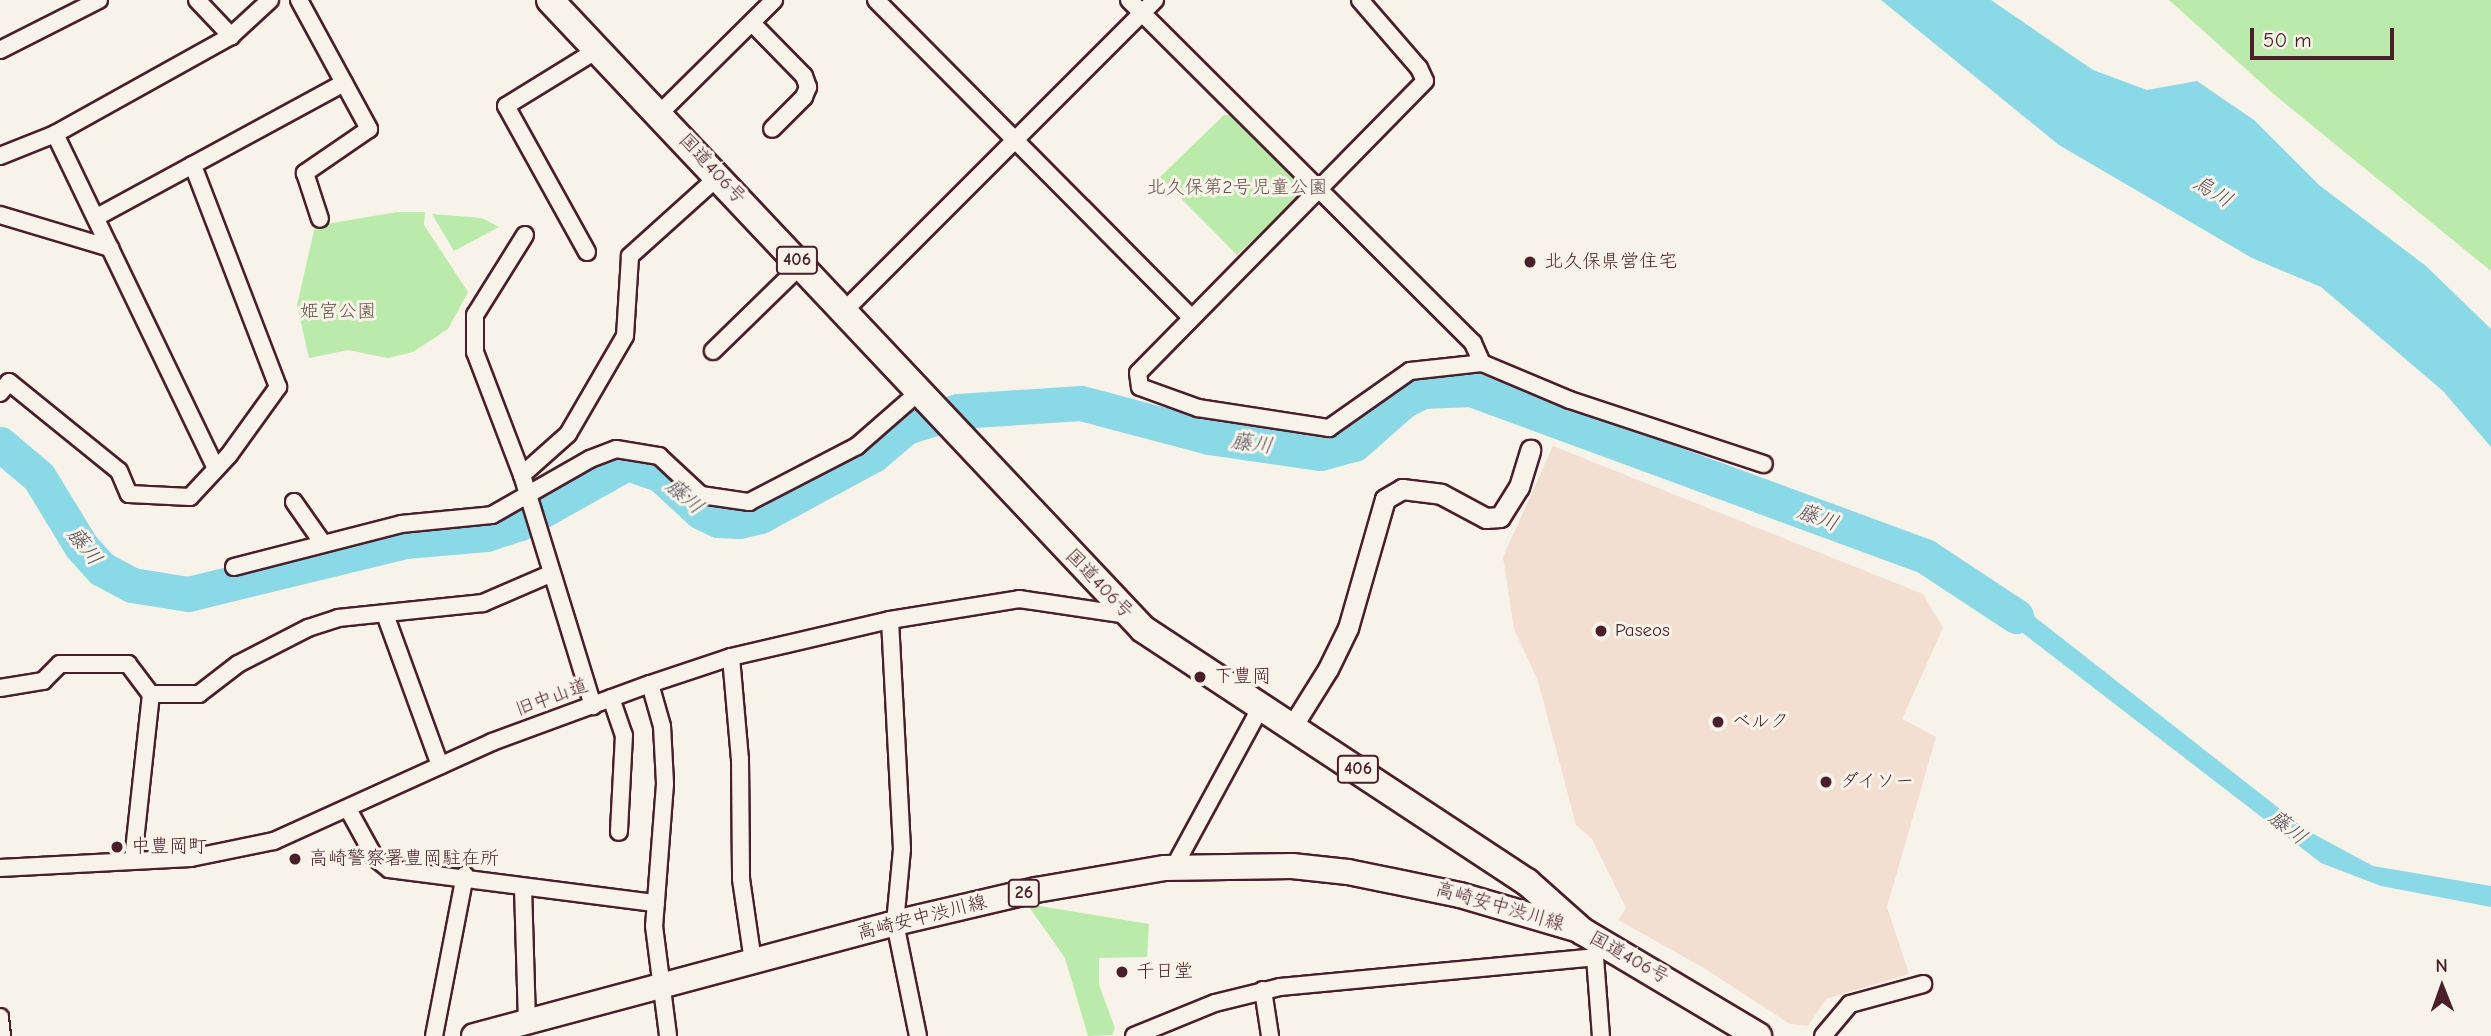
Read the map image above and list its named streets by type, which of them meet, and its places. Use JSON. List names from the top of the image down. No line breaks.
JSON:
{"streets":{"highway":["国道406号","406"],"main road":["26","高崎安中渋川線"],"street":["旧中山道"]},"crossings":[["国道406号","旧中山道"],["国道406号","高崎安中渋川線"]],"water":["烏川","藤川"],"parks":["北久保第2号児童公園","姫宮公園"],"places":["北久保県営住宅","Paseos","下豊岡","ベルク","ダイソー","中豊岡町","高崎警察署豊岡駐在所","千日堂"],"scale_bar":"50 m","north":"top"}
